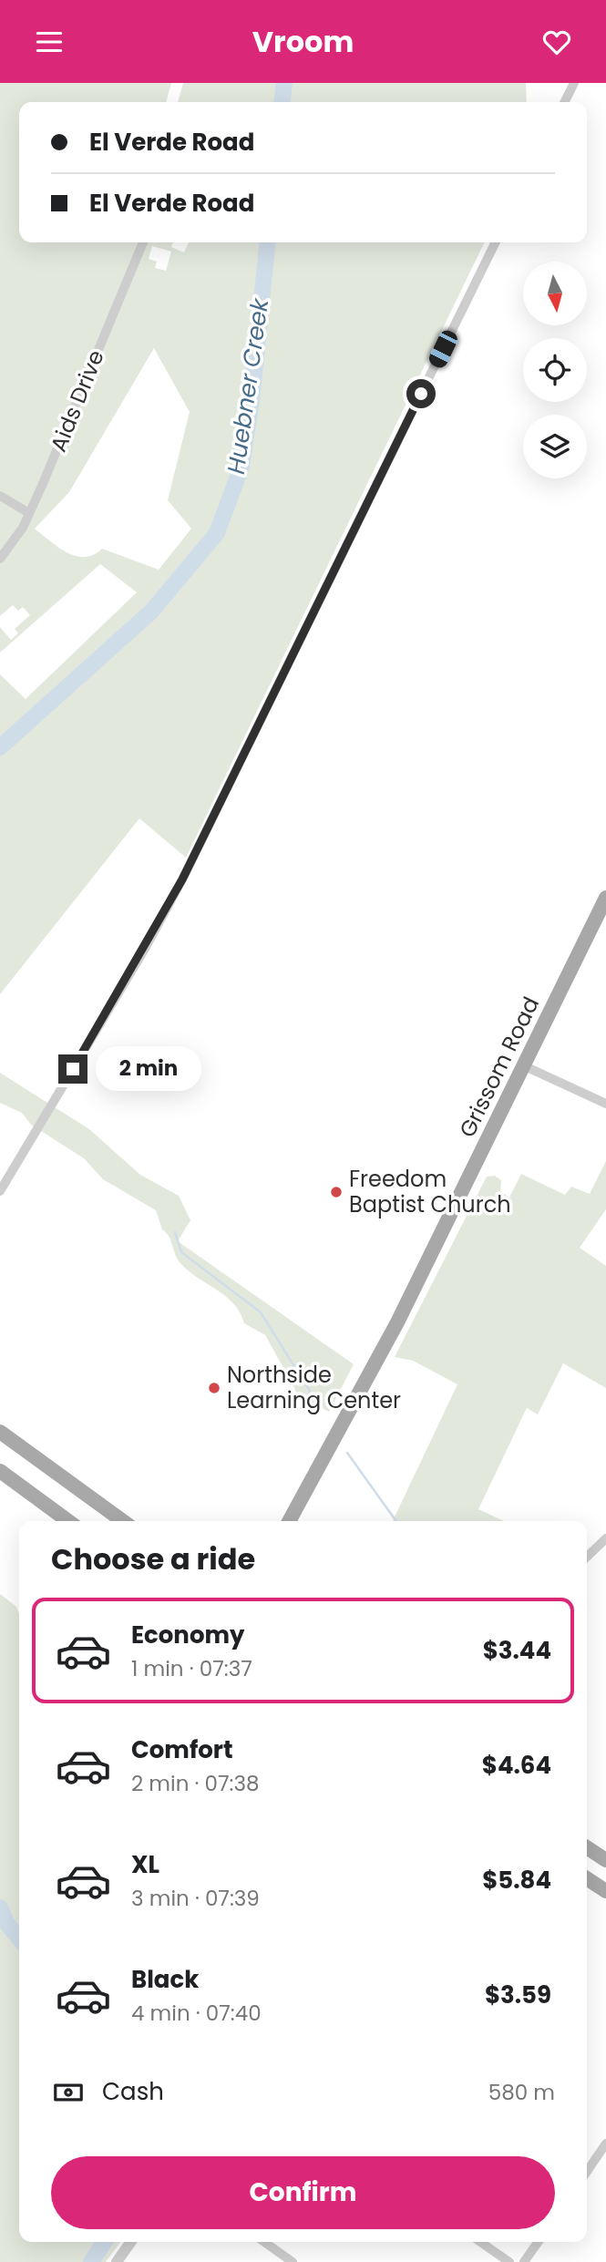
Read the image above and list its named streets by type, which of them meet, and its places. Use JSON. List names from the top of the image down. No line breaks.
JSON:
{"streets":{"main road":["Grissom Road"],"street":["Aids Drive"]},"water":["Huebner Creek"],"places":["Freedom Baptist Church","Northside Learning Center"],"north":"bottom","page":{"header":"Vroom","banner":["El Verde Road","El Verde Road"],"bubble":"2 min","heading":"Choose a ride","list":[{"name":"Economy","note":"1 min · 07:37","value":"$3.44"},{"name":"Comfort","note":"2 min · 07:38","value":"$4.64"},{"name":"XL","note":"3 min · 07:39","value":"$5.84"},{"name":"Black","note":"4 min · 07:40","value":"$3.59"}],"pay":["Cash","580 m"],"buttons":"Confirm"}}
